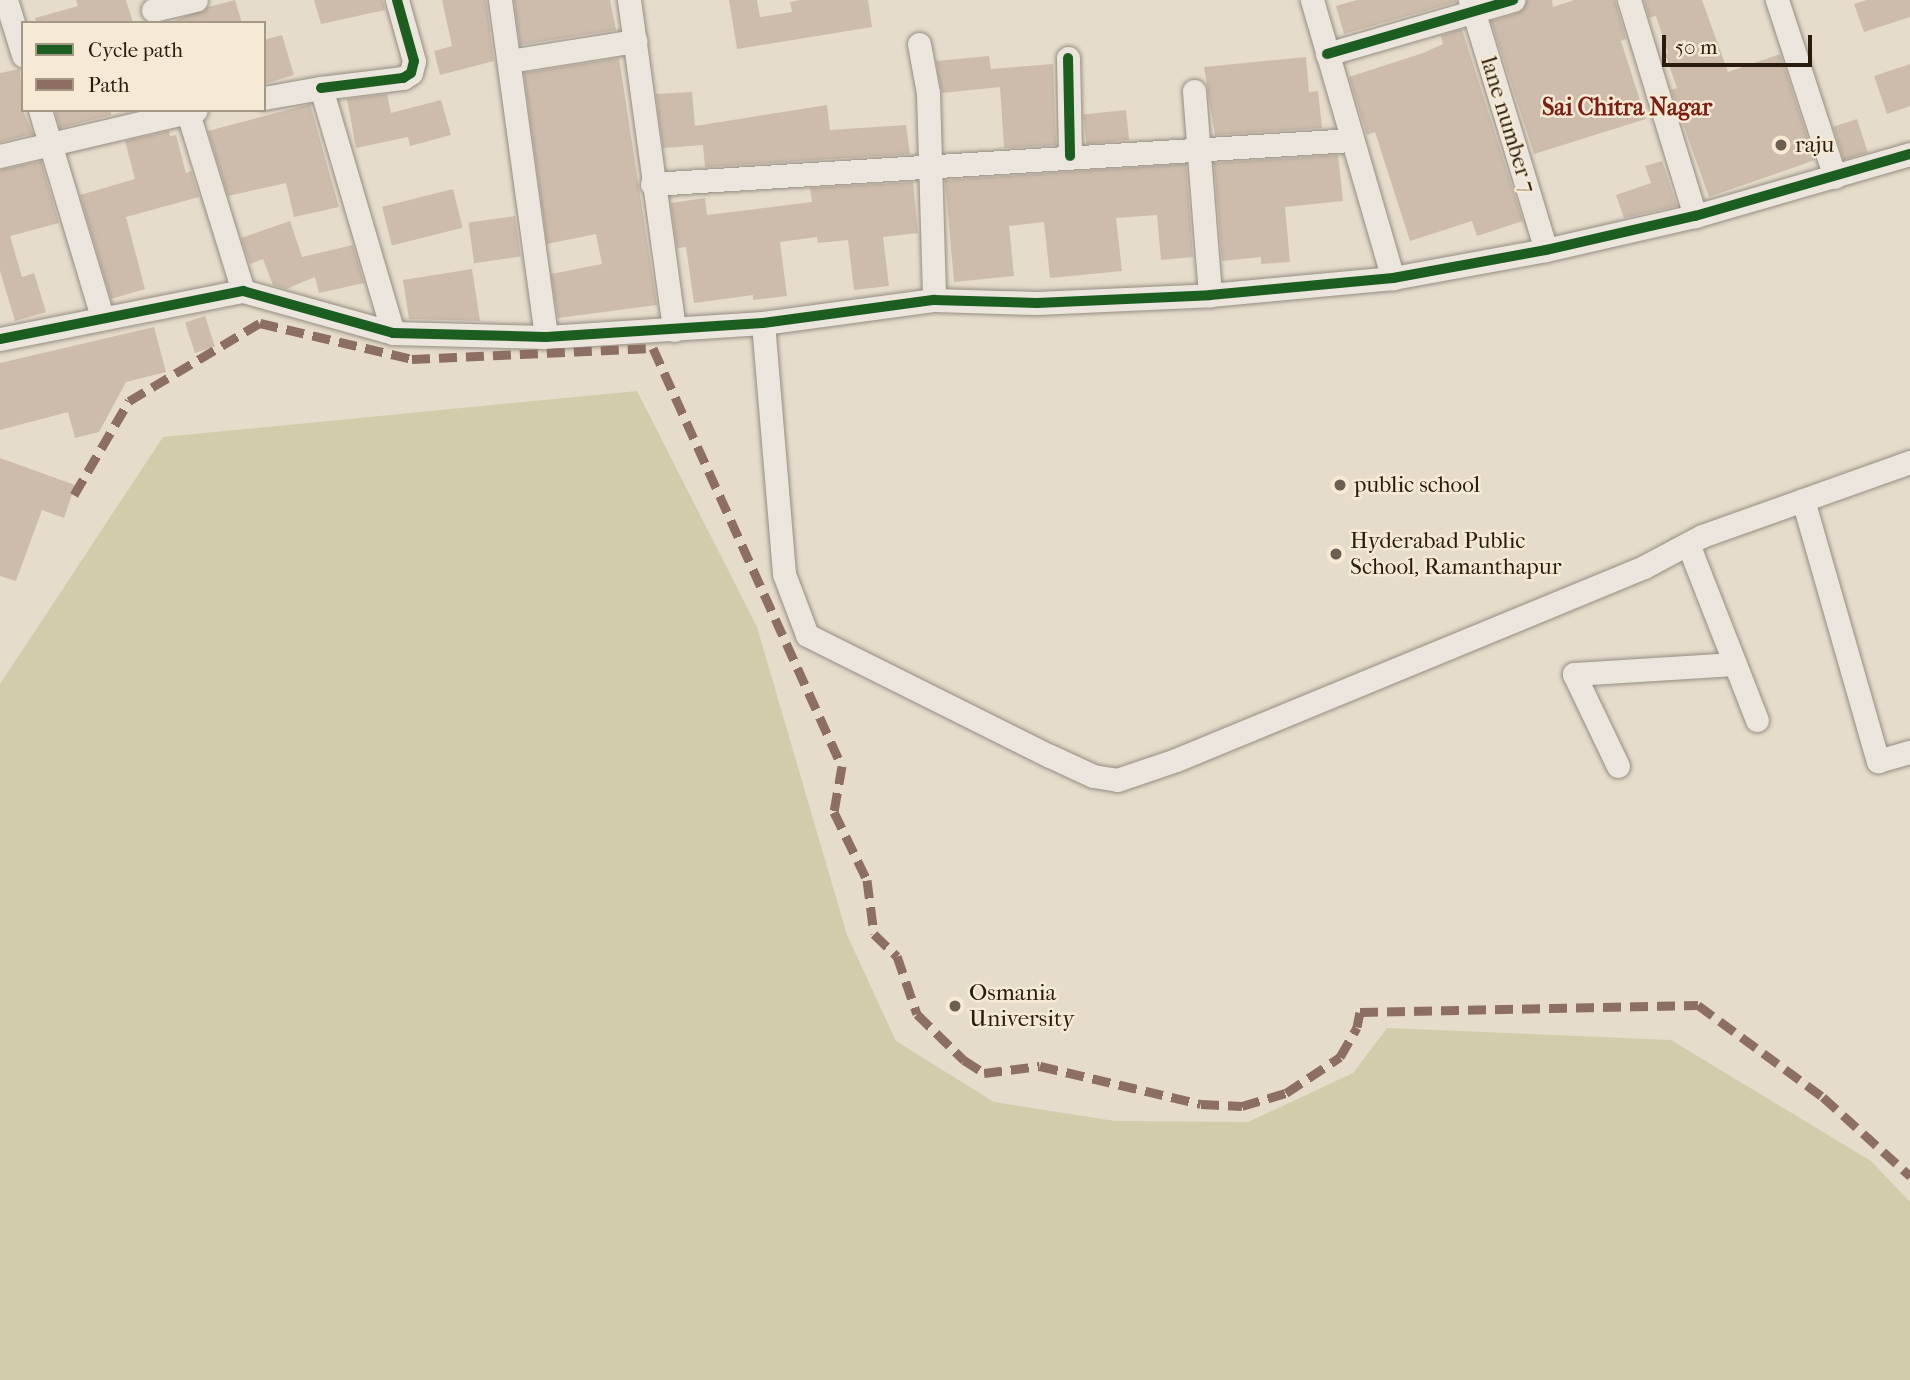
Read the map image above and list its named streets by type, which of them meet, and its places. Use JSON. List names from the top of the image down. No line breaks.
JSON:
{"streets":{"street":["lane number 7"]},"districts":["Sai Chitra Nagar"],"places":["raju","public school","Hyderabad Public School, Ramanthapur","Osmania University"],"legend":["Cycle path","Path"],"scale_bar":"50 m"}
